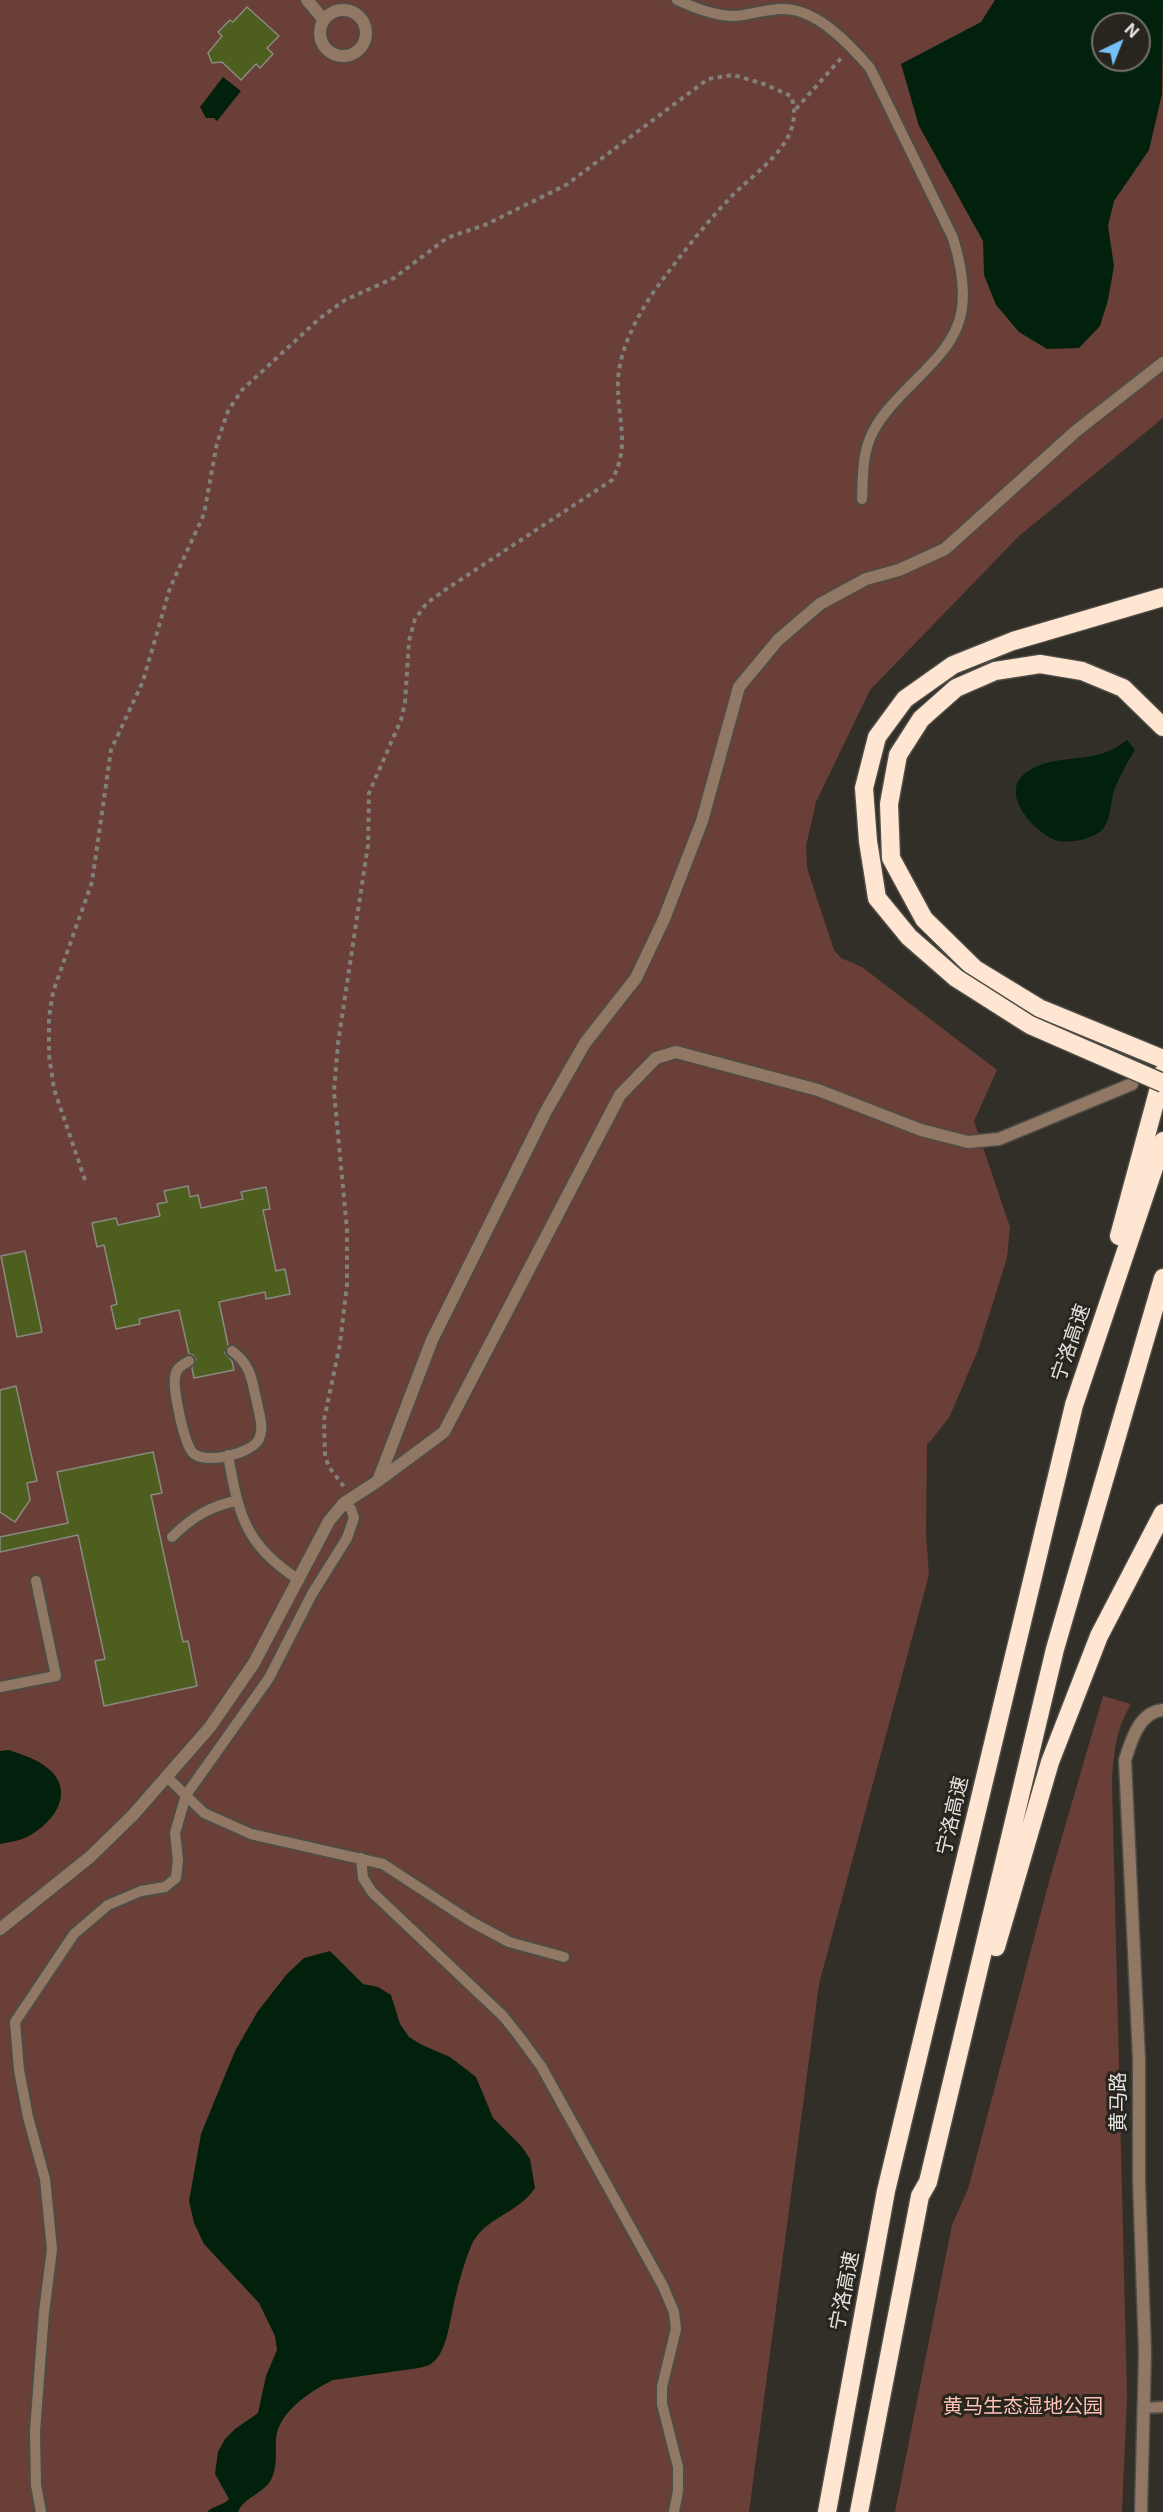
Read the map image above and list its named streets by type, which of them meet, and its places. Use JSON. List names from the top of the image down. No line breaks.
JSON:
{"streets":{"highway":["宁洛高速"],"street":["黄马路"]},"parks":["黄马生态湿地公园"],"north":"top right"}
